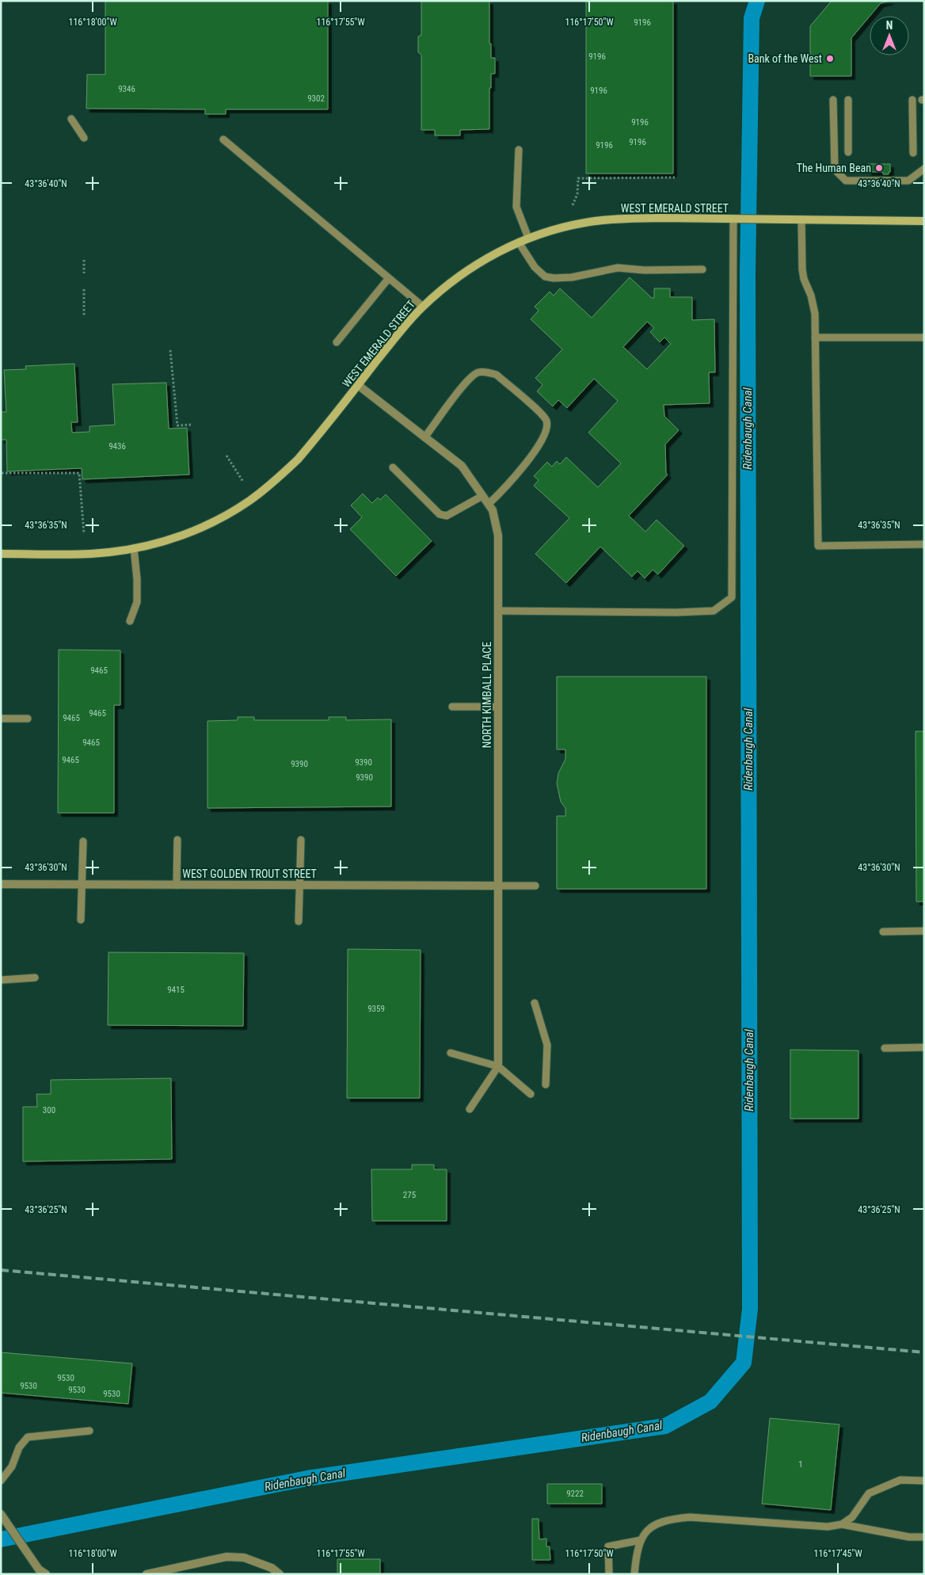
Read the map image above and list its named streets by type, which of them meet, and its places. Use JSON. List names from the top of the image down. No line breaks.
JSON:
{"streets":{"main road":["WEST EMERALD STREET"],"street":["NORTH KIMBALL PLACE","WEST GOLDEN TROUT STREET"]},"crossings":[["WEST EMERALD STREET","NORTH KIMBALL PLACE"],["NORTH KIMBALL PLACE","WEST GOLDEN TROUT STREET"]],"water":["Ridenbaugh Canal"],"places":["Bank of the West","The Human Bean"],"house_numbers":["9196","9196","9346","9196","9302","9196","9196","9196","9436","9465","9465","9465","9465","9465","9390","9390","9390","9415","9359","300","275","9530","9530","9530","9530","1","9222"],"north":"top","coordinates":["116°18'00\"W","116°17'55\"W","116°17'50\"W","43°36'40\"N","43°36'35\"N","43°36'30\"N","43°36'25\"N","116°17'45\"W"]}
